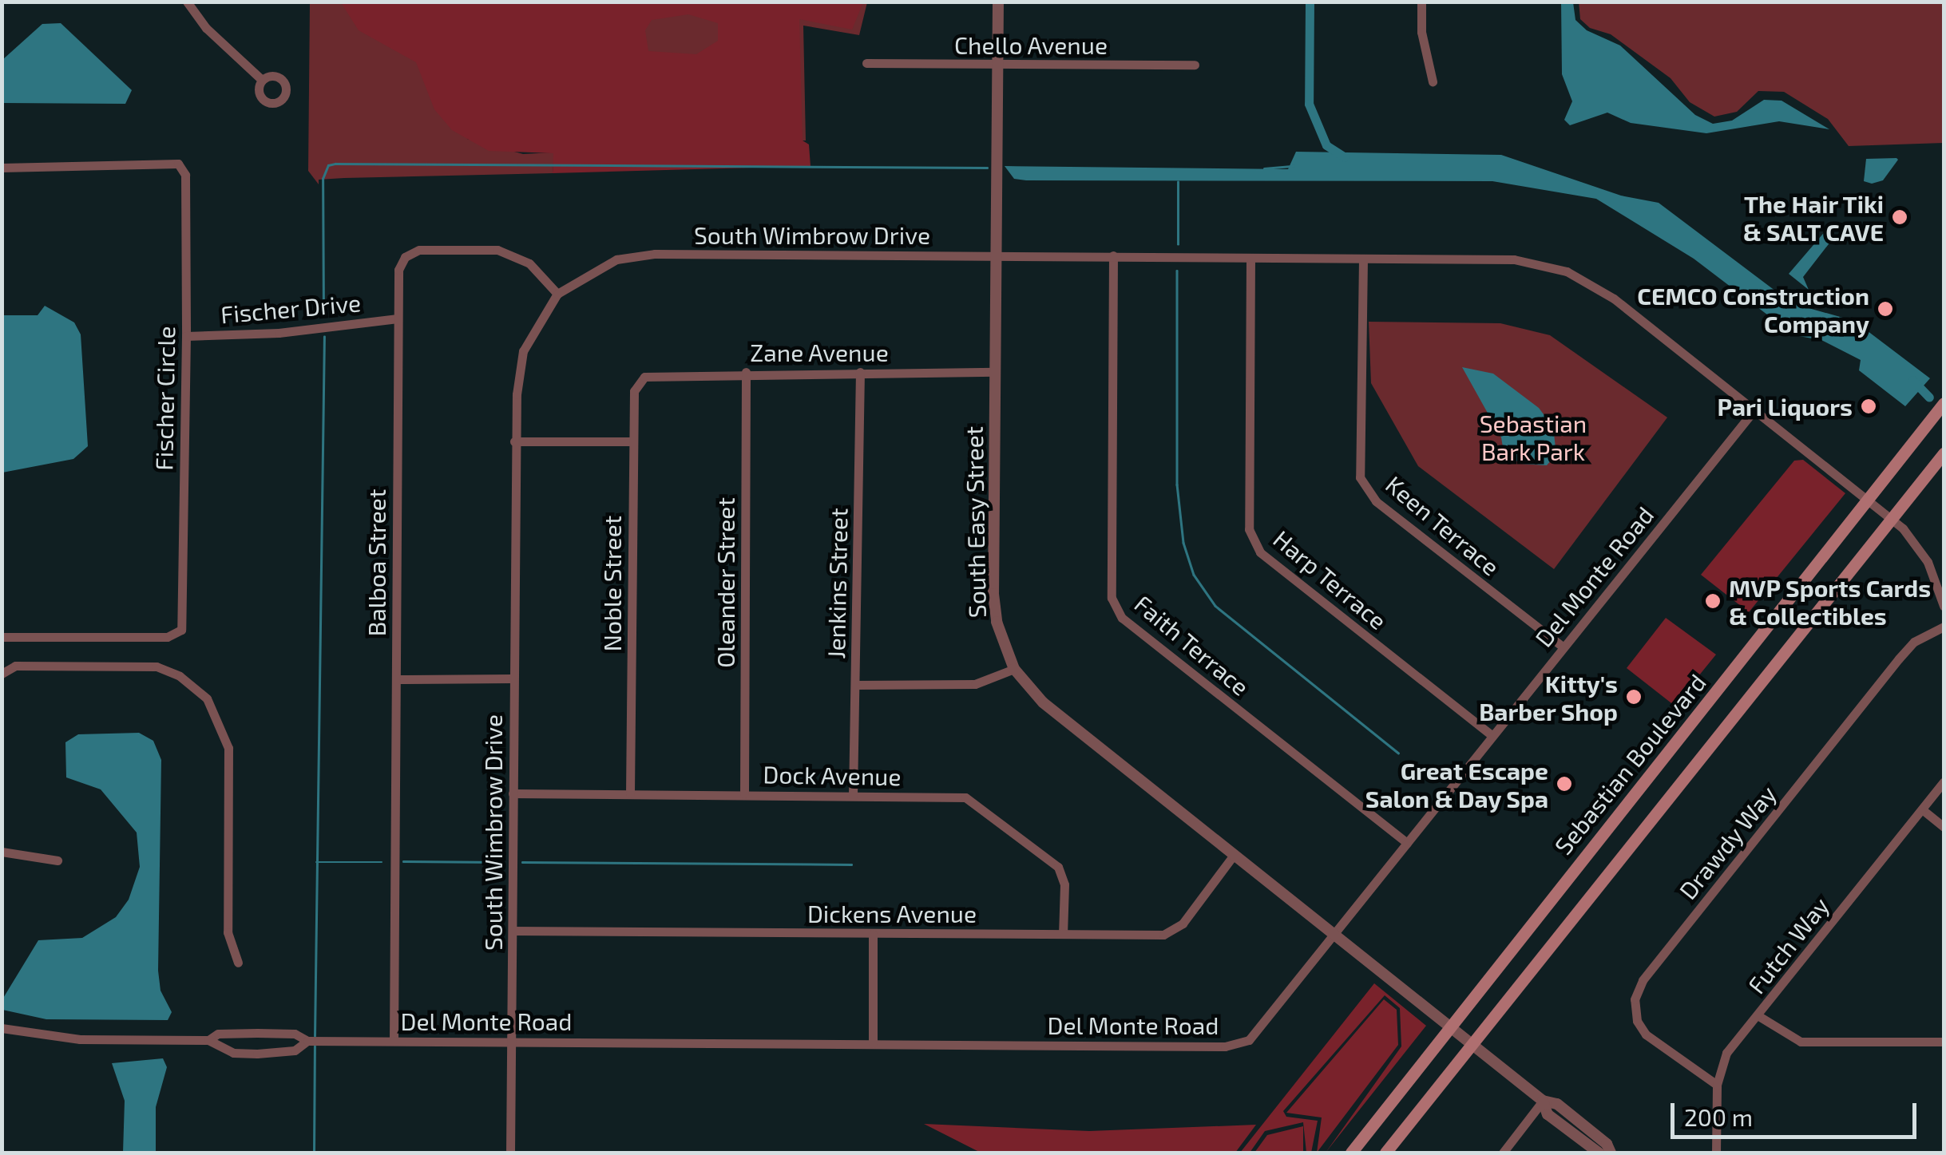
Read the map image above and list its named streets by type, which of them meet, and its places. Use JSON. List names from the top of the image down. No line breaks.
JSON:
{"streets":{"main road":["Sebastian Boulevard"],"street":["Chello Avenue","South Wimbrow Drive","Fischer Drive","Zane Avenue","Fischer Circle","South Easy Street","Keen Terrace","Balboa Street","Del Monte Road","Harp Terrace","Oleander Street","Noble Street","Jenkins Street","Faith Terrace","Dock Avenue","Drawdy Way","Dickens Avenue","Futch Way"]},"crossings":[["Chello Avenue","South Easy Street"],["South Wimbrow Drive","South Easy Street"],["South Wimbrow Drive","Keen Terrace"],["South Wimbrow Drive","Balboa Street"],["South Wimbrow Drive","Del Monte Road"],["South Wimbrow Drive","Harp Terrace"],["South Wimbrow Drive","Faith Terrace"],["South Wimbrow Drive","Sebastian Boulevard"],["South Wimbrow Drive","Dock Avenue"],["South Wimbrow Drive","Dickens Avenue"],["Fischer Drive","Fischer Circle"],["Fischer Drive","Balboa Street"],["Zane Avenue","South Easy Street"],["Zane Avenue","Oleander Street"],["Zane Avenue","Noble Street"],["Zane Avenue","Jenkins Street"],["South Easy Street","Del Monte Road"],["South Easy Street","Sebastian Boulevard"],["South Easy Street","Dickens Avenue"],["Keen Terrace","Del Monte Road"],["Balboa Street","Del Monte Road"],["Del Monte Road","Harp Terrace"],["Del Monte Road","Faith Terrace"],["Oleander Street","Dock Avenue"],["Noble Street","Dock Avenue"],["Jenkins Street","Dock Avenue"],["Dock Avenue","Dickens Avenue"],["Drawdy Way","Futch Way"]],"parks":["Sebastian Bark Park"],"places":["The Hair Tiki & SALT CAVE","CEMCO Construction Company","Pari Liquors","MVP Sports Cards & Collectibles","Kitty's Barber Shop","Great Escape Salon & Day Spa"],"scale_bar":"200 m"}
